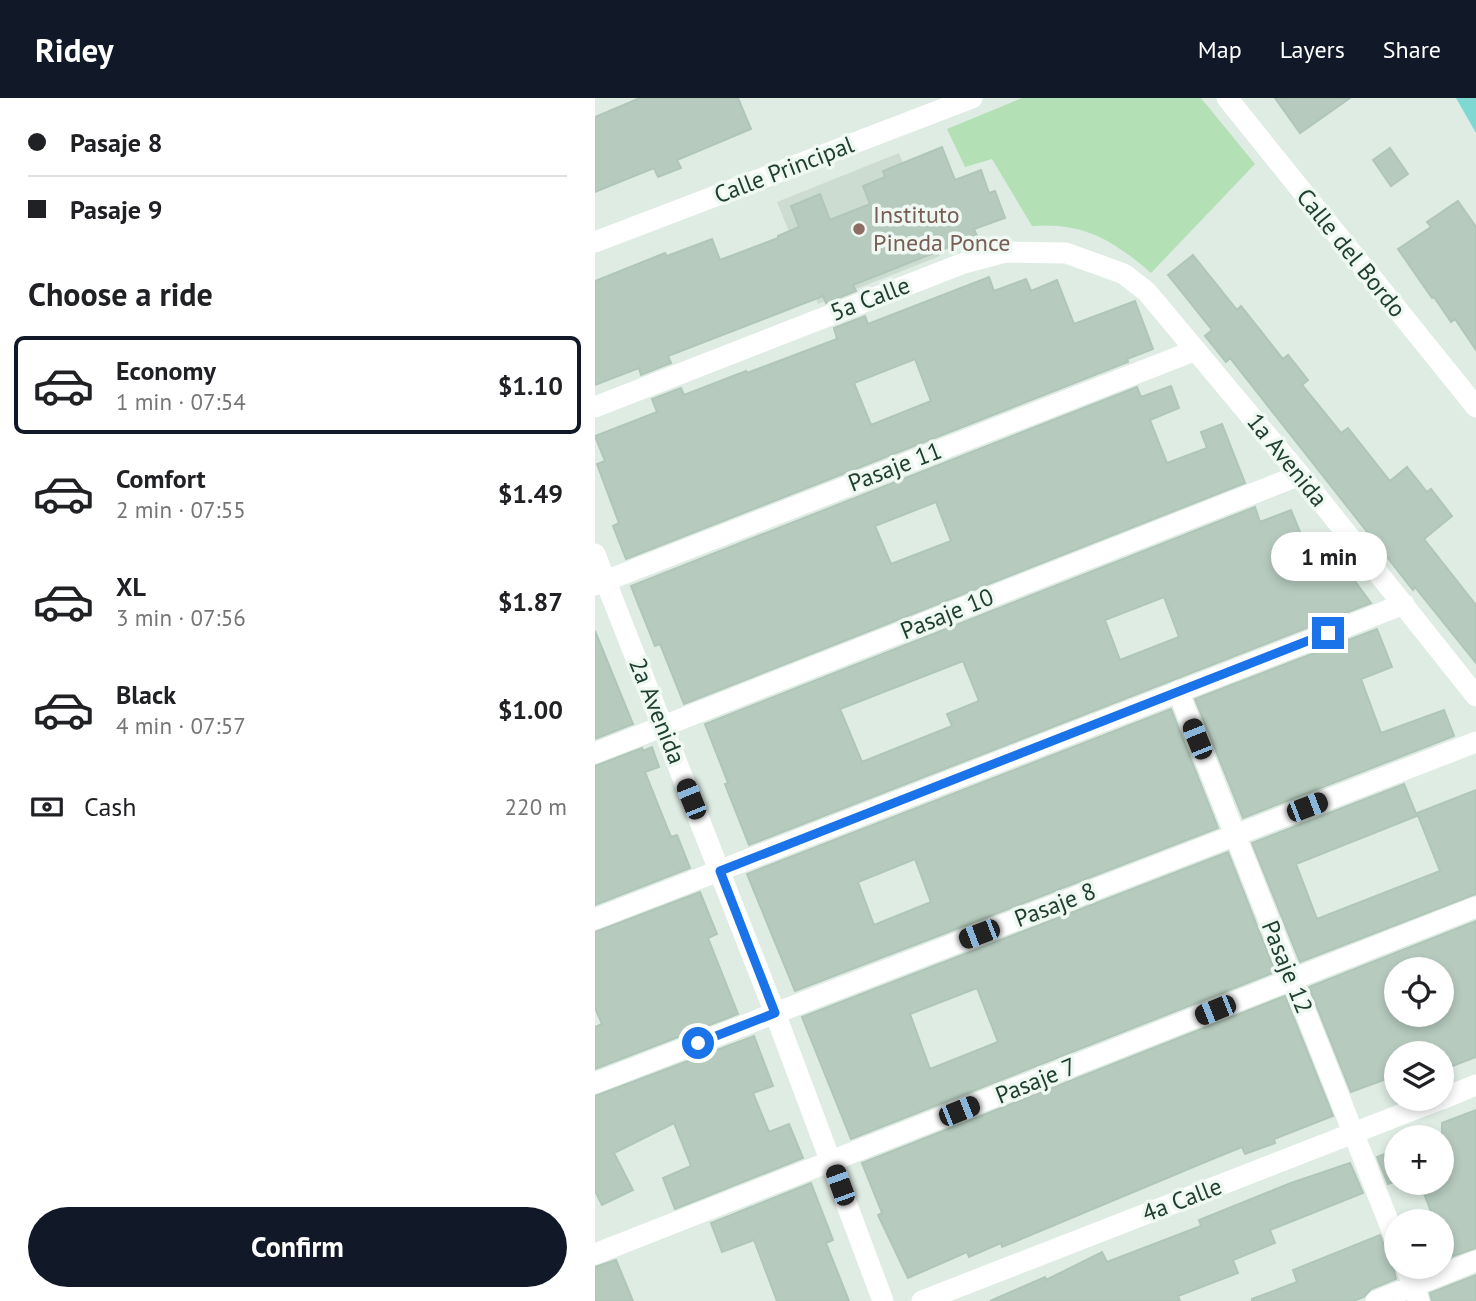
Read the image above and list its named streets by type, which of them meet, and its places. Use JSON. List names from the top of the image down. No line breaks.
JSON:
{"streets":{"street":["Calle Principal","Calle del Bordo","5a Calle","1a Avenida","Pasaje 11","Pasaje 10","2a Avenida","Pasaje 8","Pasaje 12","Pasaje 7","4a Calle"]},"crossings":[["5a Calle","1a Avenida"],["1a Avenida","Pasaje 11"],["1a Avenida","Pasaje 10"],["Pasaje 11","2a Avenida"],["Pasaje 10","2a Avenida"],["2a Avenida","Pasaje 8"],["2a Avenida","Pasaje 7"],["Pasaje 8","Pasaje 12"],["Pasaje 12","Pasaje 7"],["Pasaje 12","4a Calle"]],"places":["Instituto Pineda Ponce"],"page":{"header":"Ridey","nav":["Map","Layers","Share"],"banner":["Pasaje 8","Pasaje 9"],"heading":"Choose a ride","list":[{"name":"Economy","note":"1 min · 07:54","value":"$1.10"},{"name":"Comfort","note":"2 min · 07:55","value":"$1.49"},{"name":"XL","note":"3 min · 07:56","value":"$1.87"},{"name":"Black","note":"4 min · 07:57","value":"$1.00"}],"bubble":"1 min","pay":["Cash","220 m"],"map_buttons":["+","−"],"buttons":"Confirm"}}
